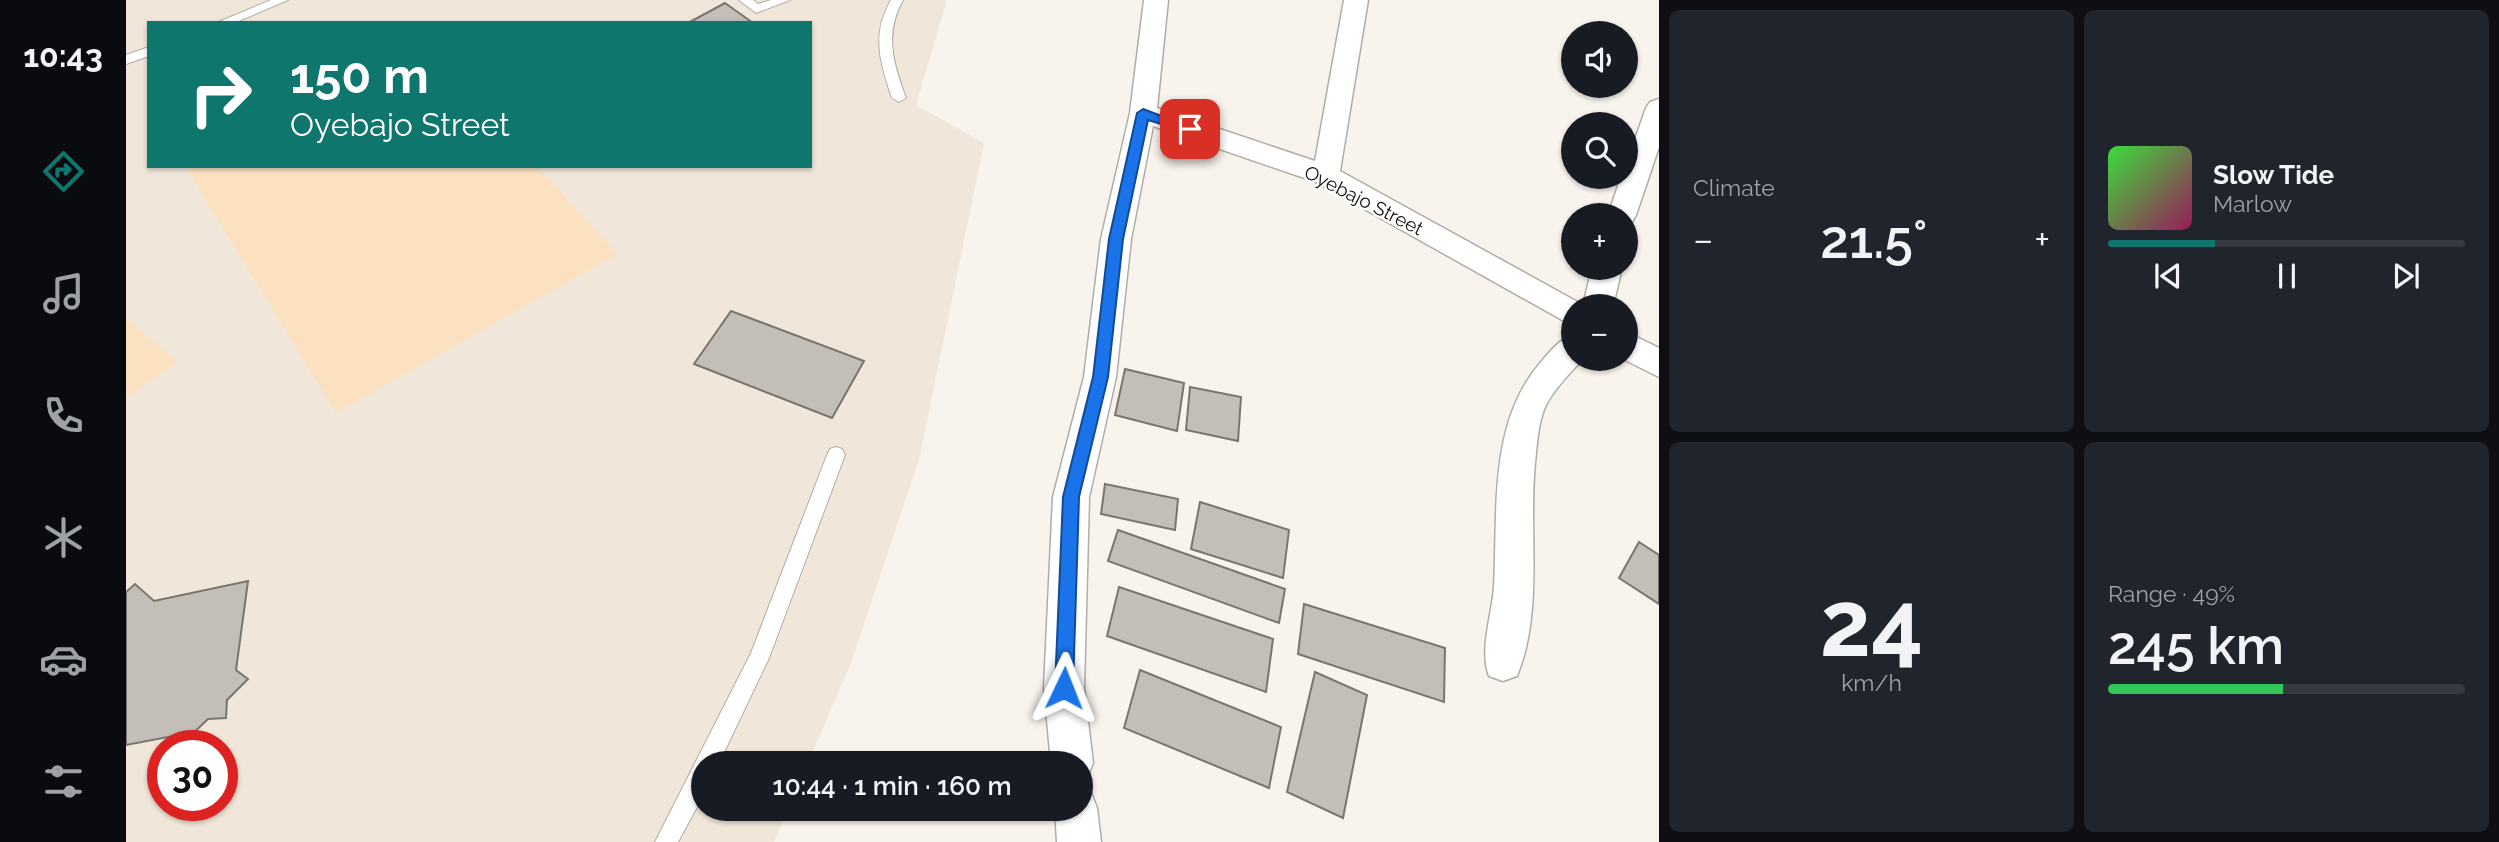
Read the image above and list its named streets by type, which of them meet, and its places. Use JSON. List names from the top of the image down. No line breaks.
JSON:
{"streets":{"street":["Oyebajo Street"]},"page":{"tabs":"10:43","tile":["Climate",["24","km/h"],["Range · 49%","245 km"]],"map_buttons":["+","−"],"turn":["150 m","Oyebajo Street"],"song":["Slow Tide","Marlow"],"heat":["−","21.5°","+"],"limit":"30","trip":"10:44 · 1 min · 160 m"}}
